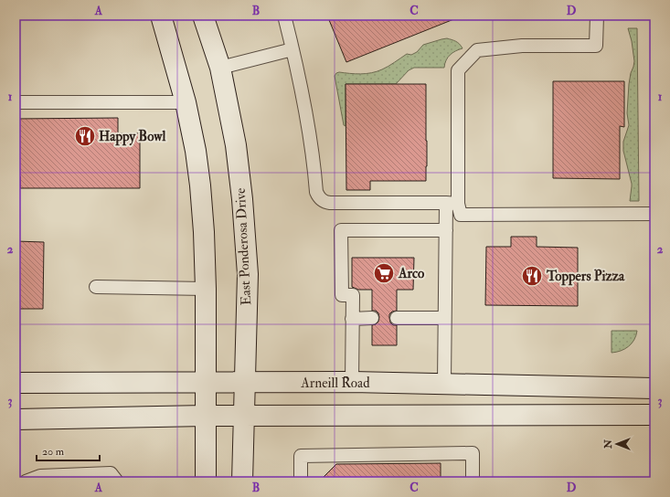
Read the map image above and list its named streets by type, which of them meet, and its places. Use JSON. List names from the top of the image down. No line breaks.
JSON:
{"streets":{"main road":["East Ponderosa Drive","Arneill Road"]},"crossings":[["East Ponderosa Drive","Arneill Road"]],"places":{"restaurant":["Happy Bowl","Toppers Pizza"],"supermarket":["Arco"]},"scale_bar":"20 m","north":"left","grid":{"columns":["A","B","C","D"],"rows":["1","2","3"]}}
